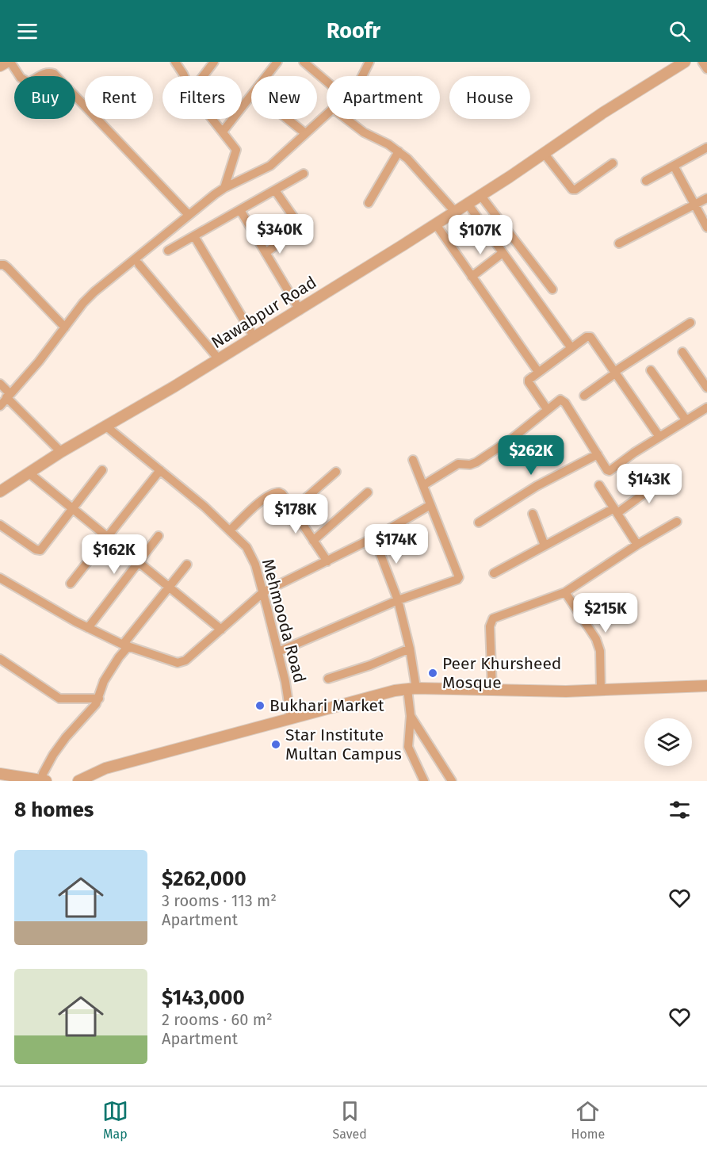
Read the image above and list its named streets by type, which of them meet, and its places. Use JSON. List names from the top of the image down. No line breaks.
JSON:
{"streets":{"street":["Nawabpur Road","Mehmooda Road"]},"crossings":[["Nawabpur Road","Mehmooda Road"]],"places":["Peer Khursheed Mosque","Bukhari Market","Star Institute Multan Campus"],"page":{"header":"Roofr","chip":["Buy","Rent","Filters","New","Apartment","House"],"price":["$340K","$107K","$262K","$143K","$178K","$174K","$162K","$215K"],"heading":"8 homes","list":[{"name":"$262,000","note":"3 rooms · 113 m² · Apartment"},{"name":"$143,000","note":"2 rooms · 60 m² · Apartment"}],"tabs":["Map","Saved","Home"]}}
